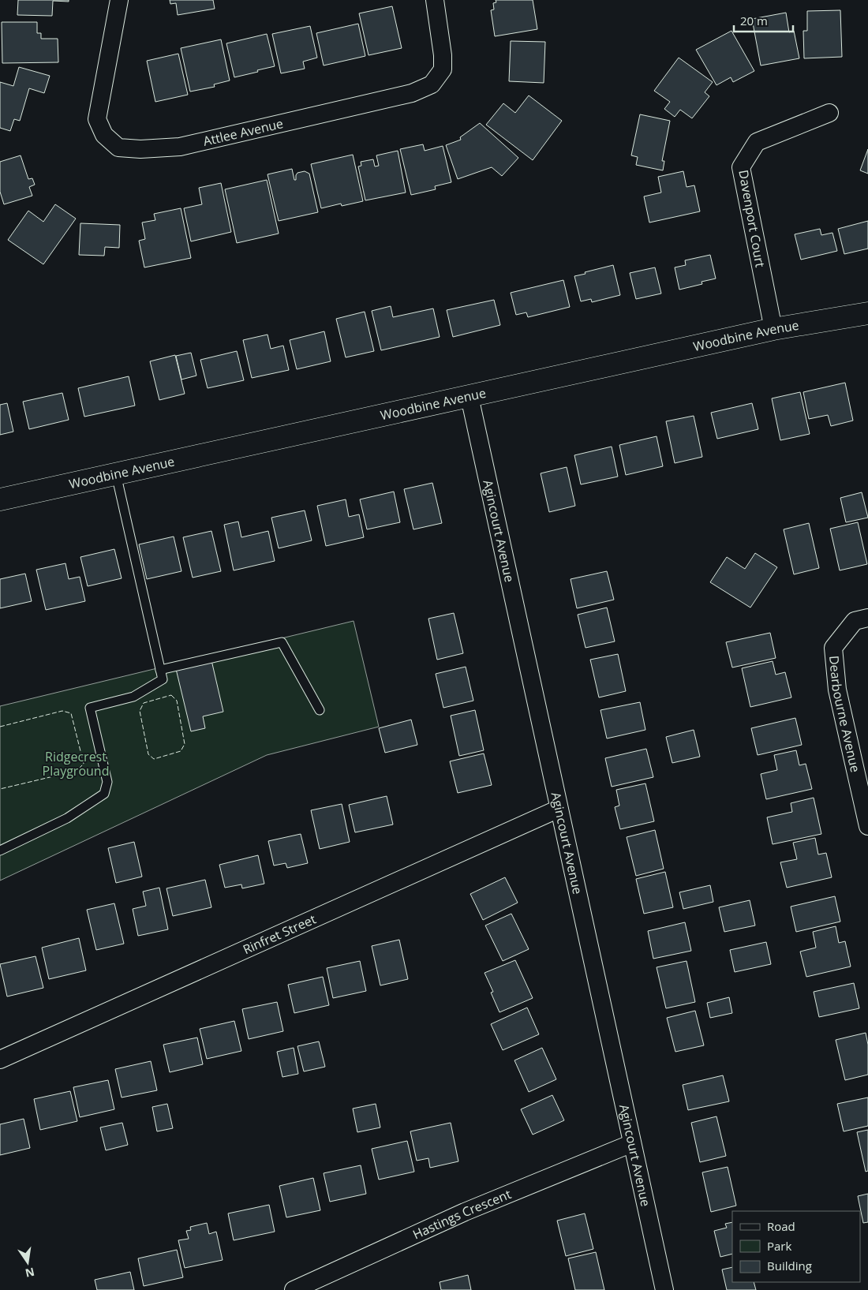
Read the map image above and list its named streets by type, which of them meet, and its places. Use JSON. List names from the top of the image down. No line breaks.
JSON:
{"streets":{"street":["Attlee Avenue","Davenport Court","Woodbine Avenue","Agincourt Avenue","Dearbourne Avenue","Rinfret Street","Hastings Crescent"]},"crossings":[["Davenport Court","Woodbine Avenue"],["Woodbine Avenue","Agincourt Avenue"],["Agincourt Avenue","Rinfret Street"],["Agincourt Avenue","Hastings Crescent"]],"parks":["Ridgecrest Playground"],"legend":["Road","Park","Building"],"scale_bar":"20 m","north":"bottom"}
